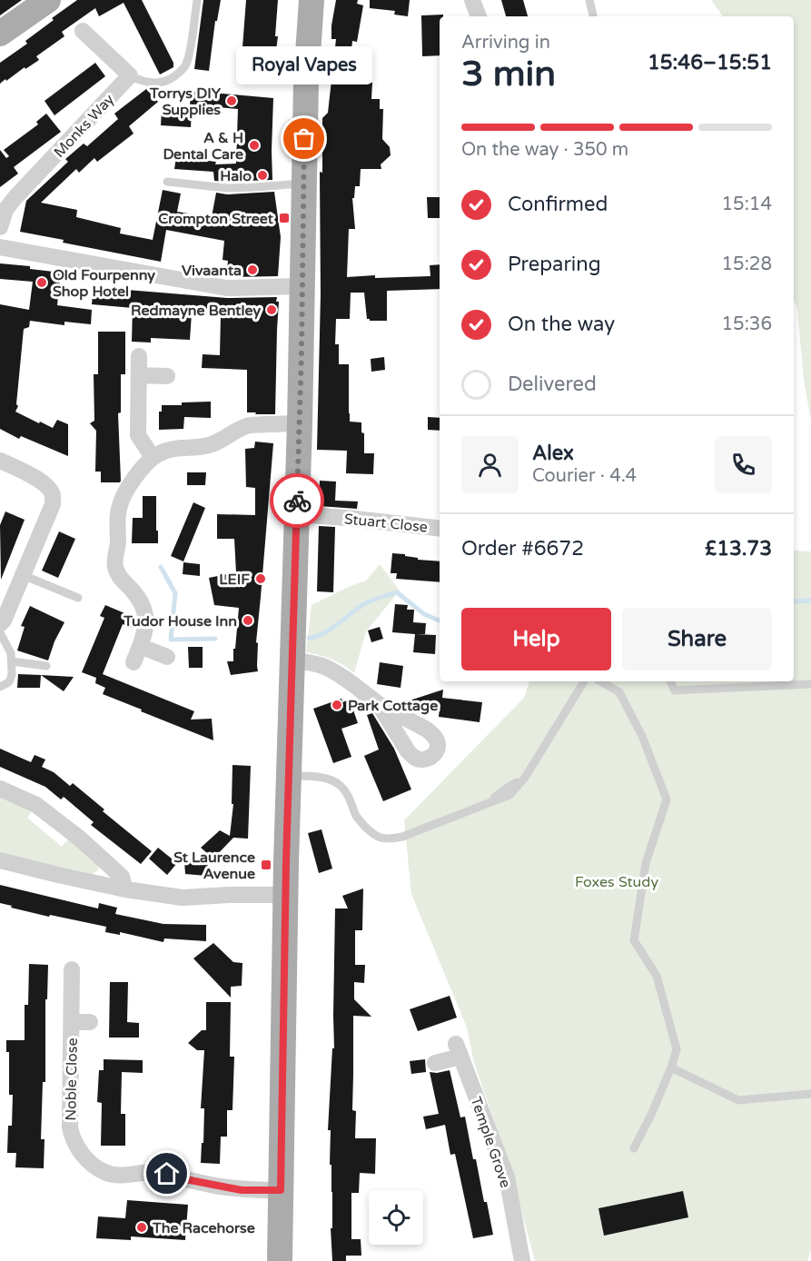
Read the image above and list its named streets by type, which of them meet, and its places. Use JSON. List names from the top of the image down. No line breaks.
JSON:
{"streets":{"street":["Monks Way","Stuart Close","Noble Close","Temple Grove"]},"parks":["Foxes Study"],"places":{"other":["Torrys DIY Supplies","Royal Vapes","A & H Dental Care","Halo","Vivaanta","Old Fourpenny Shop Hotel","Redmayne Bentley","LEIF","Tudor House Inn","Park Cottage","The Racehorse"],"transit":["Crompton Street","St Laurence Avenue"]},"page":{"heading":["3 min","Arriving in","15:46–15:51"],"panel":["Alex","Courier · 4.4","Order #6672","£13.73"],"bubble":"Royal Vapes","bar":"On the way · 350 m","list":[["Confirmed","15:14"],["Preparing","15:28"],["On the way","15:36"],"Delivered"],"buttons":["Help","Share"]}}
